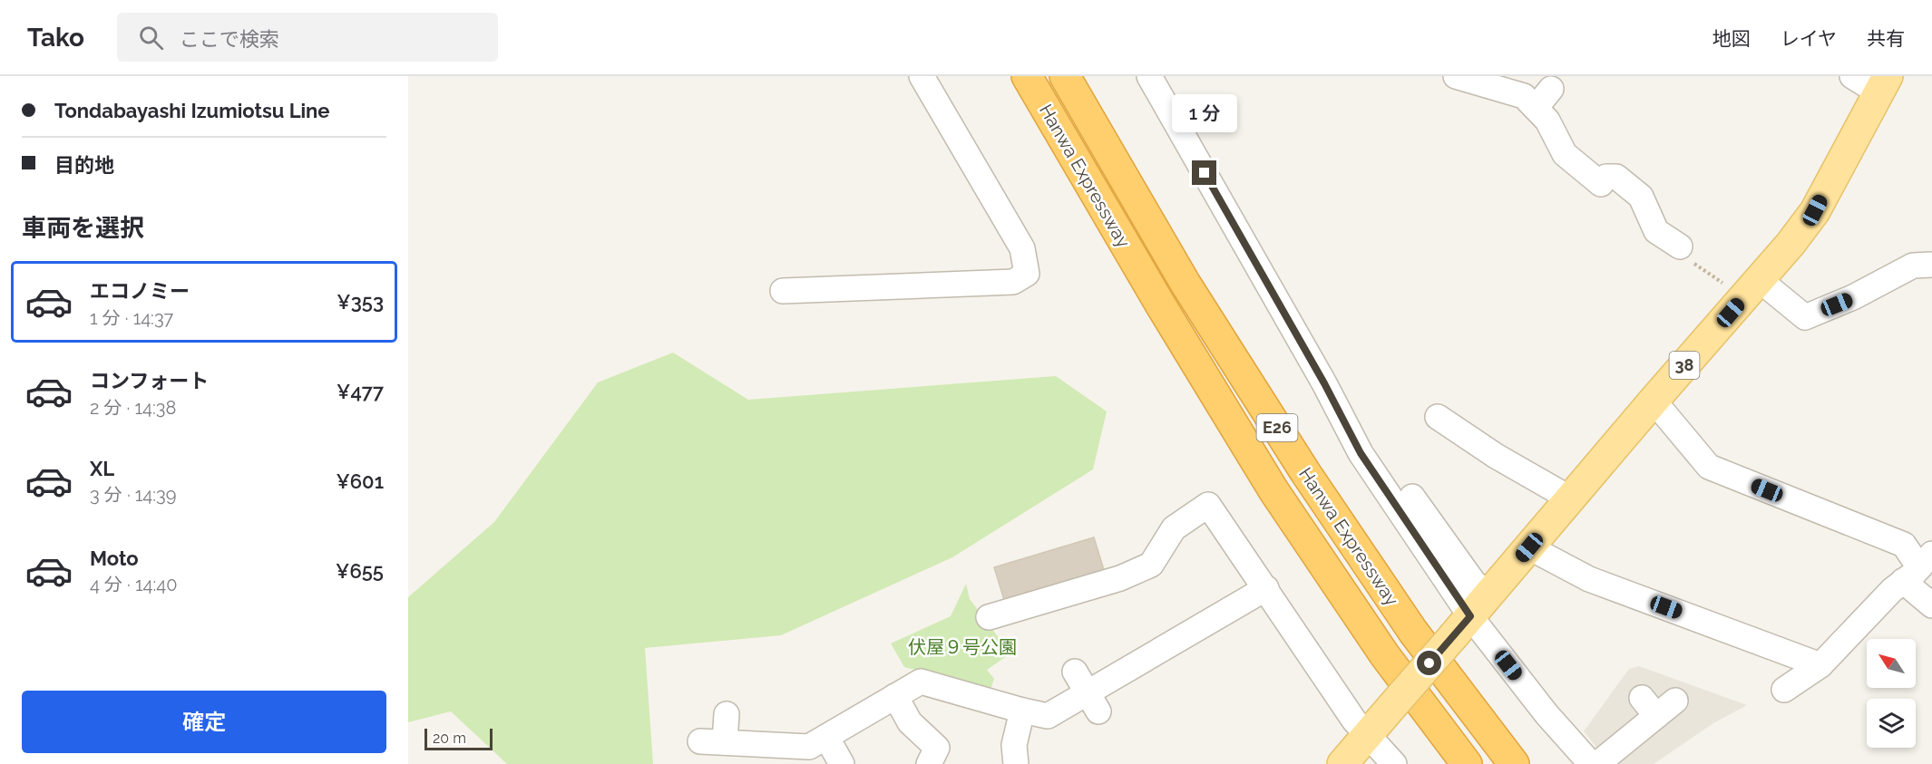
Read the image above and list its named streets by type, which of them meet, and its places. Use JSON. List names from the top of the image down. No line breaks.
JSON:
{"streets":{"highway":["Hanwa Expressway","E26"],"main road":["38"]},"parks":["伏屋９号公園"],"scale_bar":"20 m","north":"top left","page":{"header":"Tako","search":"ここで検索","nav":["地図","レイヤ","共有"],"banner":["Tondabayashi Izumiotsu Line","目的地"],"bubble":"1 分","heading":"車両を選択","list":[{"name":"エコノミー","note":"1 分 · 14:37","value":"¥353"},{"name":"コンフォート","note":"2 分 · 14:38","value":"¥477"},{"name":"XL","note":"3 分 · 14:39","value":"¥601"},{"name":"Moto","note":"4 分 · 14:40","value":"¥655"}],"buttons":"確定","scale":"20 m"}}
